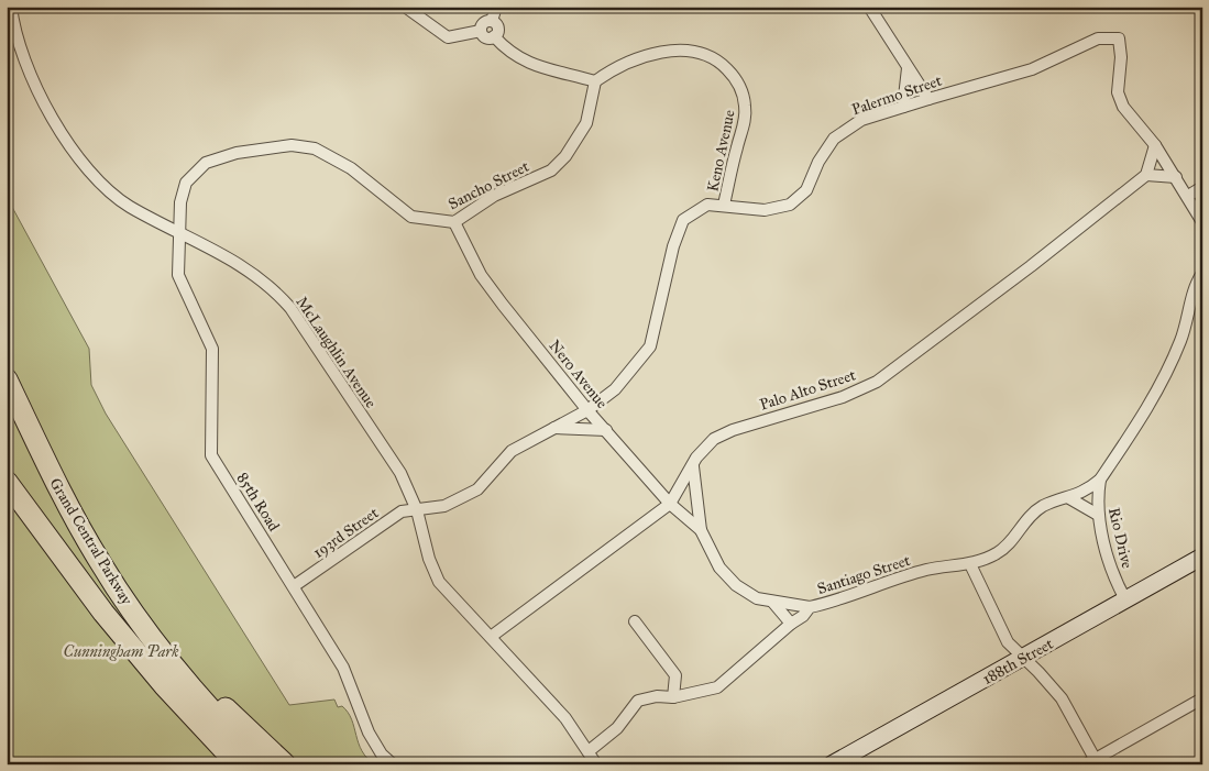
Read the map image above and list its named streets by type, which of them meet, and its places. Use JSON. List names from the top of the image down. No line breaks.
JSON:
{"streets":{"highway":["Grand Central Parkway"],"street":["Palermo Street","Keno Avenue","Sancho Street","McLaughlin Avenue","Nero Avenue","Palo Alto Street","85th Road","193rd Street","Rio Drive","Santiago Street","188th Street"]},"crossings":[["Palermo Street","Keno Avenue"],["Palermo Street","McLaughlin Avenue"],["Palermo Street","Nero Avenue"],["Palermo Street","193rd Street"],["Keno Avenue","Sancho Street"],["Sancho Street","McLaughlin Avenue"],["Sancho Street","Nero Avenue"],["Sancho Street","85th Road"],["McLaughlin Avenue","Palo Alto Street"],["McLaughlin Avenue","85th Road"],["McLaughlin Avenue","193rd Street"],["McLaughlin Avenue","Santiago Street"],["Nero Avenue","Palo Alto Street"],["Nero Avenue","Santiago Street"],["85th Road","193rd Street"],["Rio Drive","Santiago Street"],["Rio Drive","188th Street"]],"parks":["Cunningham Park"]}
